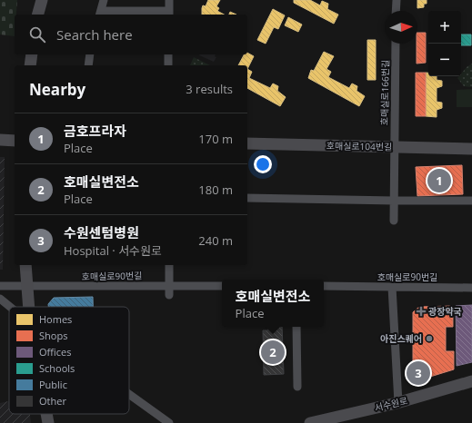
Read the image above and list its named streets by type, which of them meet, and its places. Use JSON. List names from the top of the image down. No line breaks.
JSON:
{"streets":{"street":["호매실로166번길","호매실로104번길","호매실로90번길","서수원로"]},"crossings":[["호매실로166번길","호매실로104번길"]],"places":{"health":["광장약국"],"other":["아진스퀘어"]},"legend":["Homes","Shops","Offices","Schools","Public","Other"],"north":"right","page":{"map_buttons":["+","−"],"search":"Search here","heading":["Nearby","3 results"],"list":[{"mark":"1","name":"금호프라자","note":"Place","value":"170 m"},{"mark":"2","name":"호매실변전소","note":"Place","value":"180 m"},{"mark":"3","name":"수원센텀병원","note":"Hospital · 서수원로","value":"240 m"}],"pins":["1","2","3"],"popup":["호매실변전소","Place"]}}
